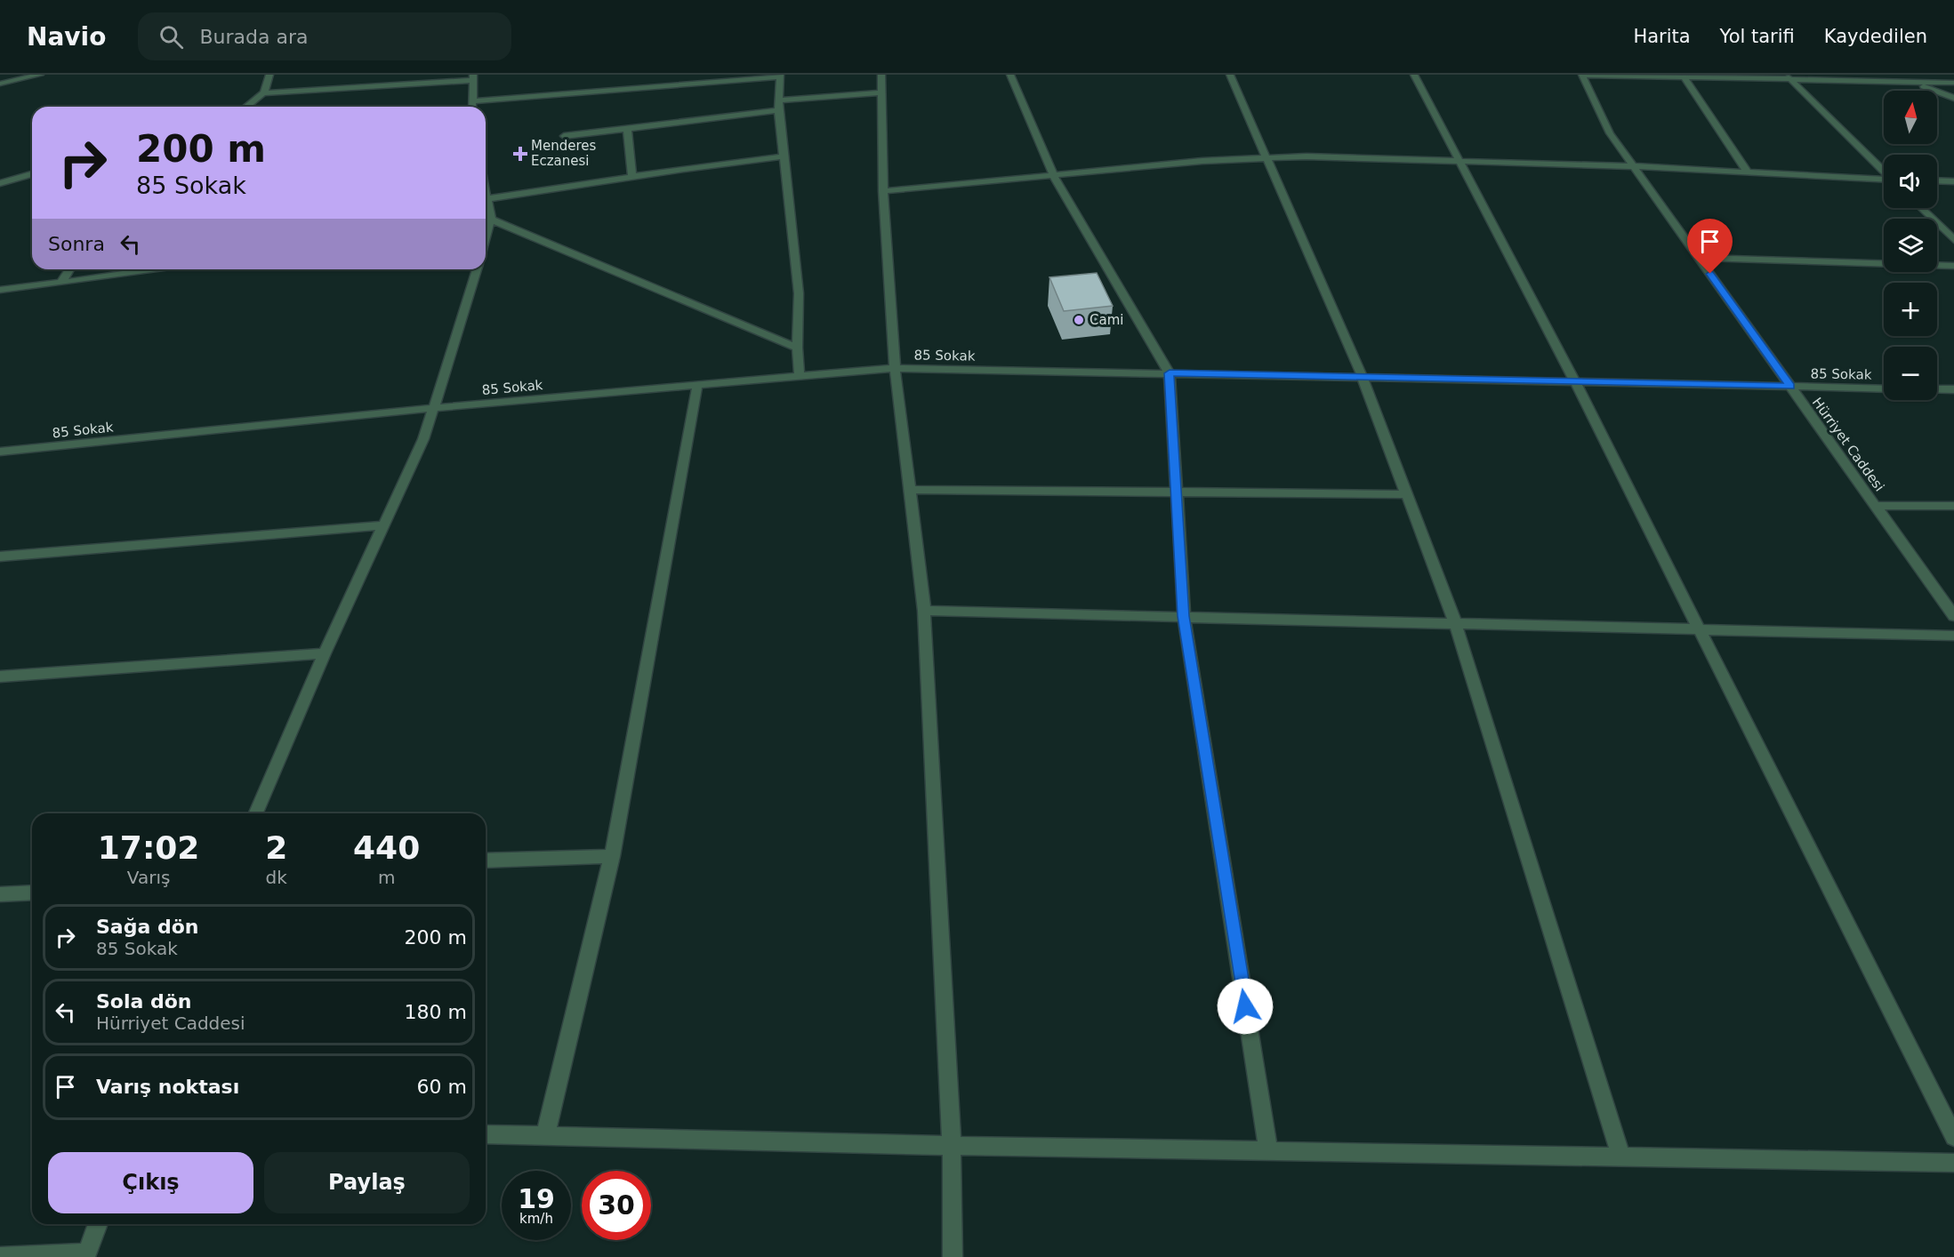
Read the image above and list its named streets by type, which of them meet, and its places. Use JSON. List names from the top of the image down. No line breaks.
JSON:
{"streets":{"street":["85 Sokak","Hürriyet Caddesi"]},"crossings":[["85 Sokak","Hürriyet Caddesi"]],"places":{"health":["Menderes Eczanesi"],"other":["Cami"]},"north":"top","page":{"header":"Navio","search":"Burada ara","nav":["Harita","Yol tarifi","Kaydedilen"],"map_buttons":["+","−"],"turn":["200 m","85 Sokak"],"then":"Sonra","eta":["17:02","Varış","2","dk","440","m"],"list":[{"name":"Sağa dön","note":"85 Sokak","value":"200 m"},{"name":"Sola dön","note":"Hürriyet Caddesi","value":"180 m"},{"name":"Varış noktası","value":"60 m"}],"buttons":["Çıkış","Paylaş"],"speed":"19 km/h","limit":"30"}}
